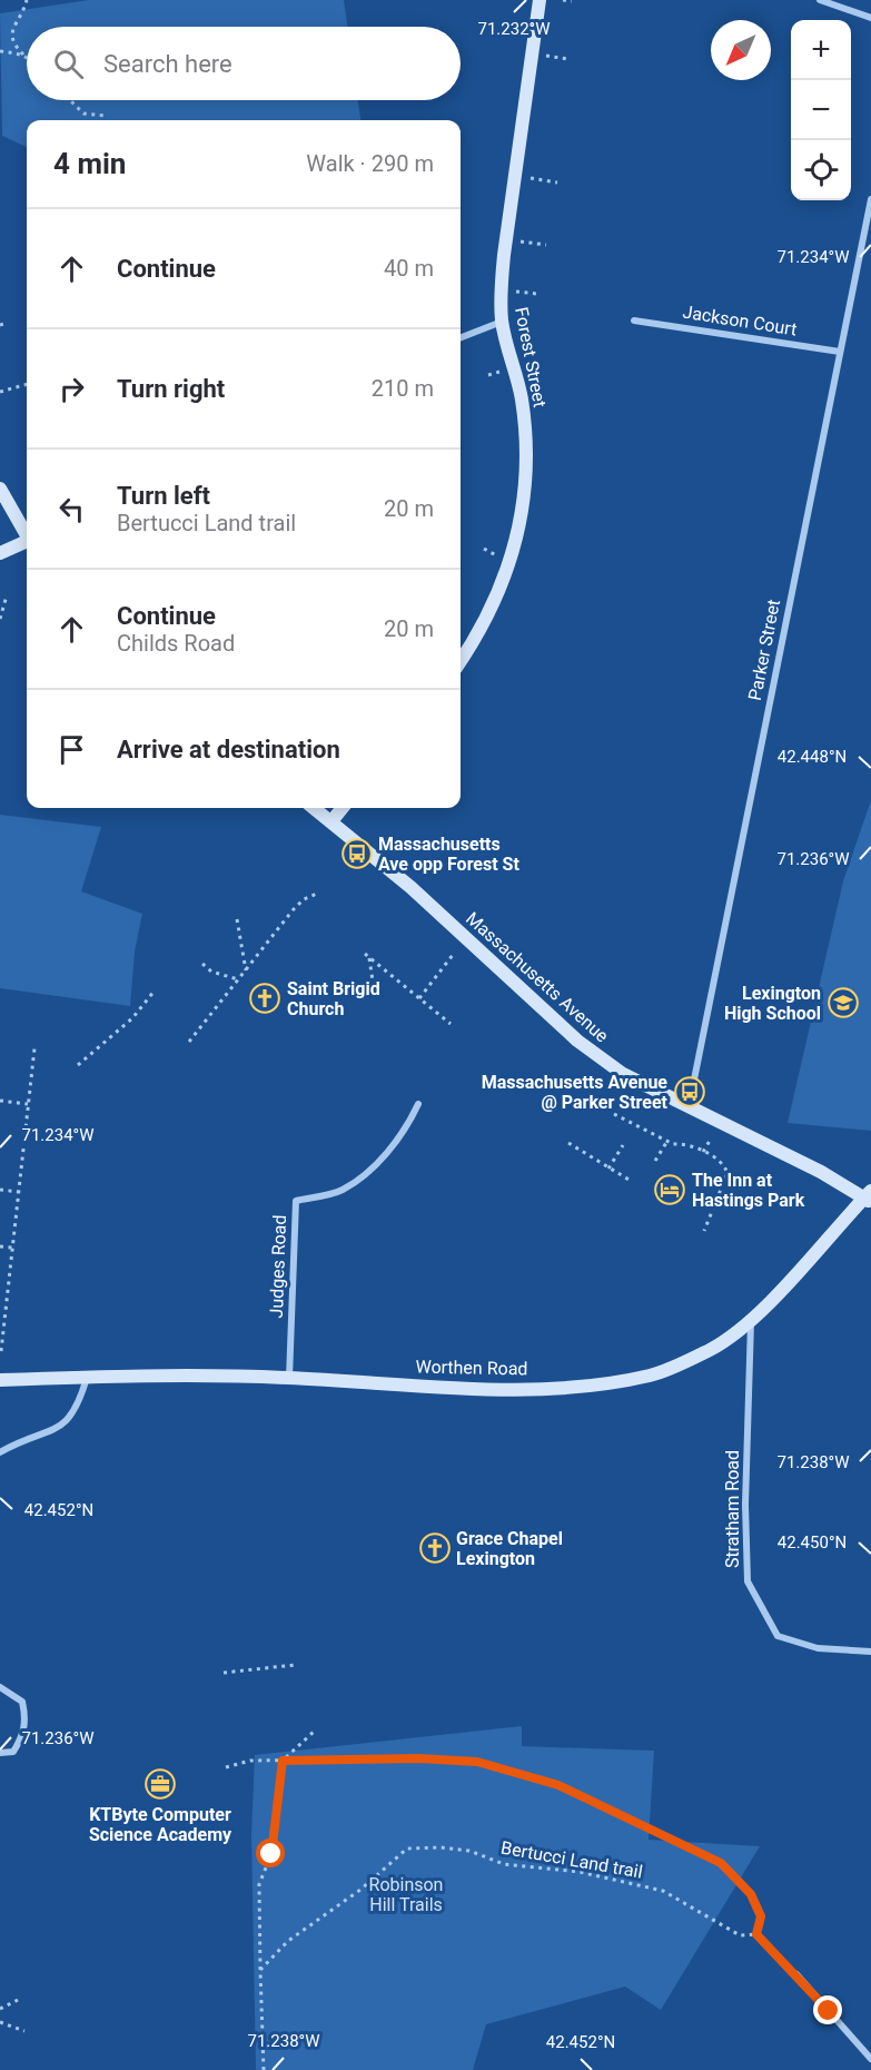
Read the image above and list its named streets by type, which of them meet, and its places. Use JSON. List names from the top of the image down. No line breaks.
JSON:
{"streets":{"main road":["Forest Street","Massachusetts Avenue","Worthen Road"],"street":["Jackson Court","Parker Street","Judges Road","Stratham Road"],"path":["Bertucci Land trail"]},"crossings":[["Jackson Court","Parker Street"],["Parker Street","Massachusetts Avenue"],["Massachusetts Avenue","Worthen Road"],["Judges Road","Worthen Road"],["Worthen Road","Stratham Road"]],"parks":["Robinson Hill Trails"],"places":{"bus stop":["Massachusetts Ave opp Forest St","Massachusetts Avenue @ Parker Street"],"church":["Saint Brigid Church","Grace Chapel Lexington"],"school or university":["Lexington High School"],"hotel":["The Inn at Hastings Park"],"office":["KTByte Computer Science Academy"]},"north":"bottom left","page":{"map_buttons":["+","−"],"search":"Search here","heading":["4 min","Walk · 290 m"],"list":[["Continue","40 m"],["Turn right","210 m"],["Turn left","Bertucci Land trail","20 m"],["Continue","Childs Road","20 m"],"Arrive at destination"]},"coordinates":["71.232°W","71.234°W","42.448°N","71.236°W","71.238°W","42.452°N","42.450°N"]}
